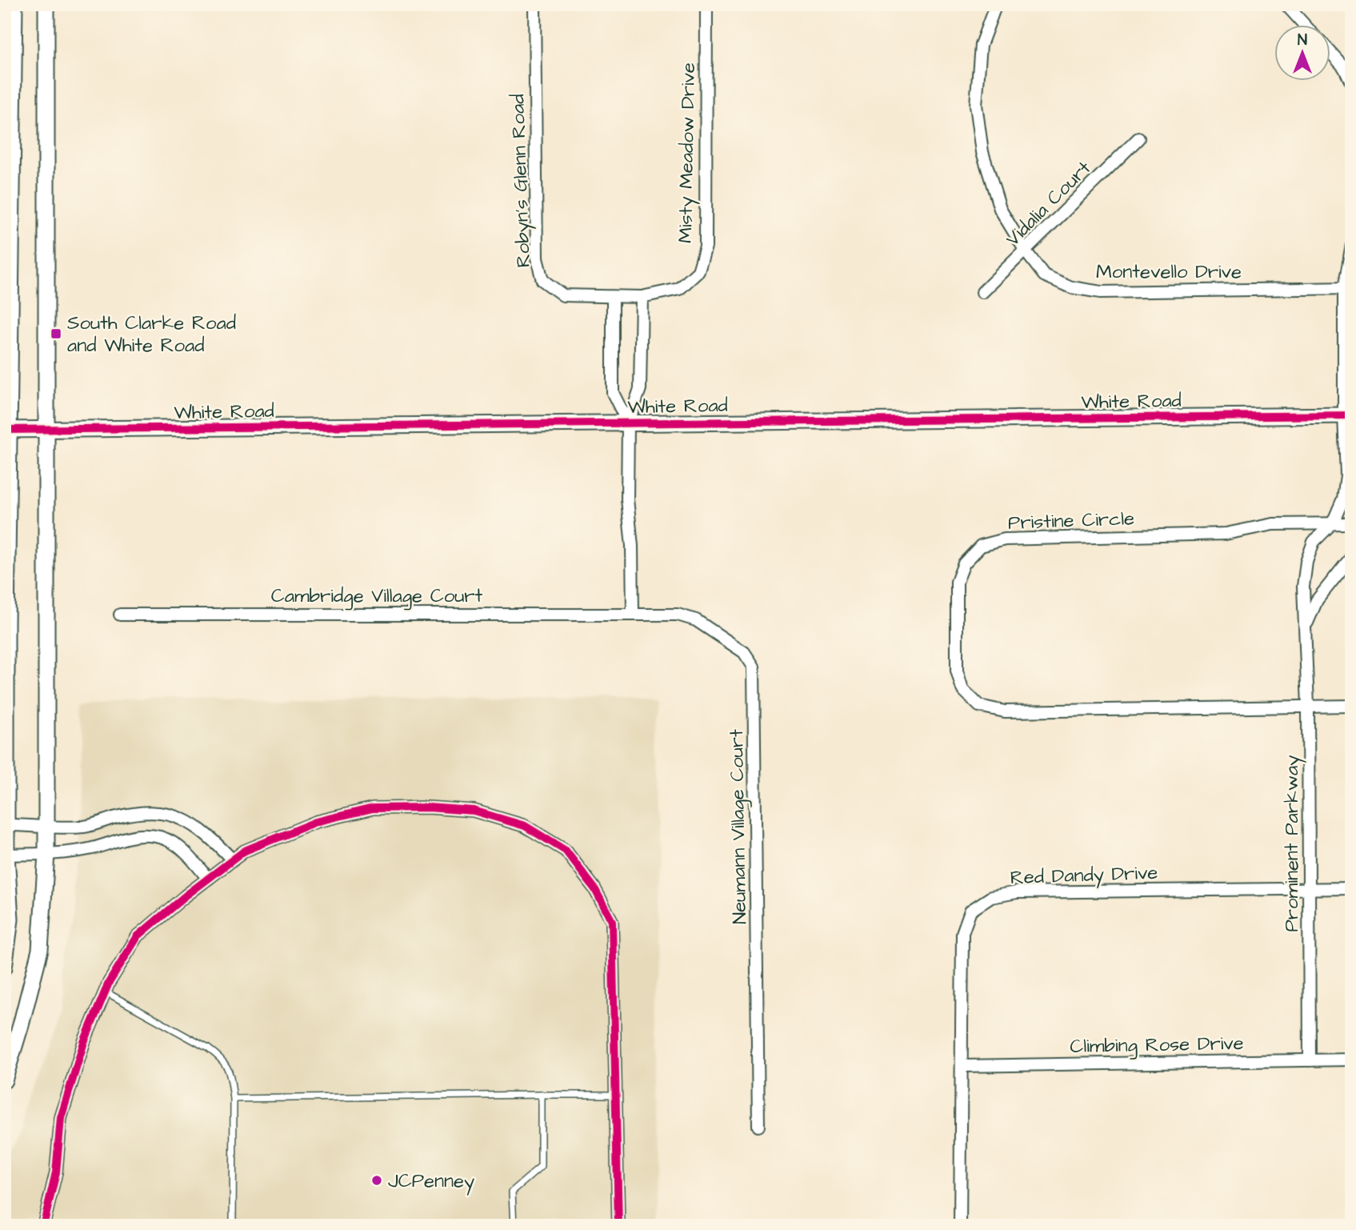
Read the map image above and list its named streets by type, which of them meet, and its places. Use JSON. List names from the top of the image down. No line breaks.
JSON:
{"streets":{"street":["Misty Meadow Drive","Robyn's Glenn Road","Vidalia Court","Montevello Drive","White Road","Pristine Circle","Cambridge Village Court","Neumann Village Court","Prominent Parkway","Red Dandy Drive","Climbing Rose Drive"]},"crossings":[["Misty Meadow Drive","Robyn's Glenn Road"],["Vidalia Court","Montevello Drive"],["Montevello Drive","Prominent Parkway"],["White Road","Prominent Parkway"],["Pristine Circle","Prominent Parkway"],["Cambridge Village Court","Neumann Village Court"],["Prominent Parkway","Red Dandy Drive"],["Prominent Parkway","Climbing Rose Drive"],["Red Dandy Drive","Climbing Rose Drive"]],"places":{"transit":["South Clarke Road and White Road"],"other":["JCPenney"]},"north":"top"}
